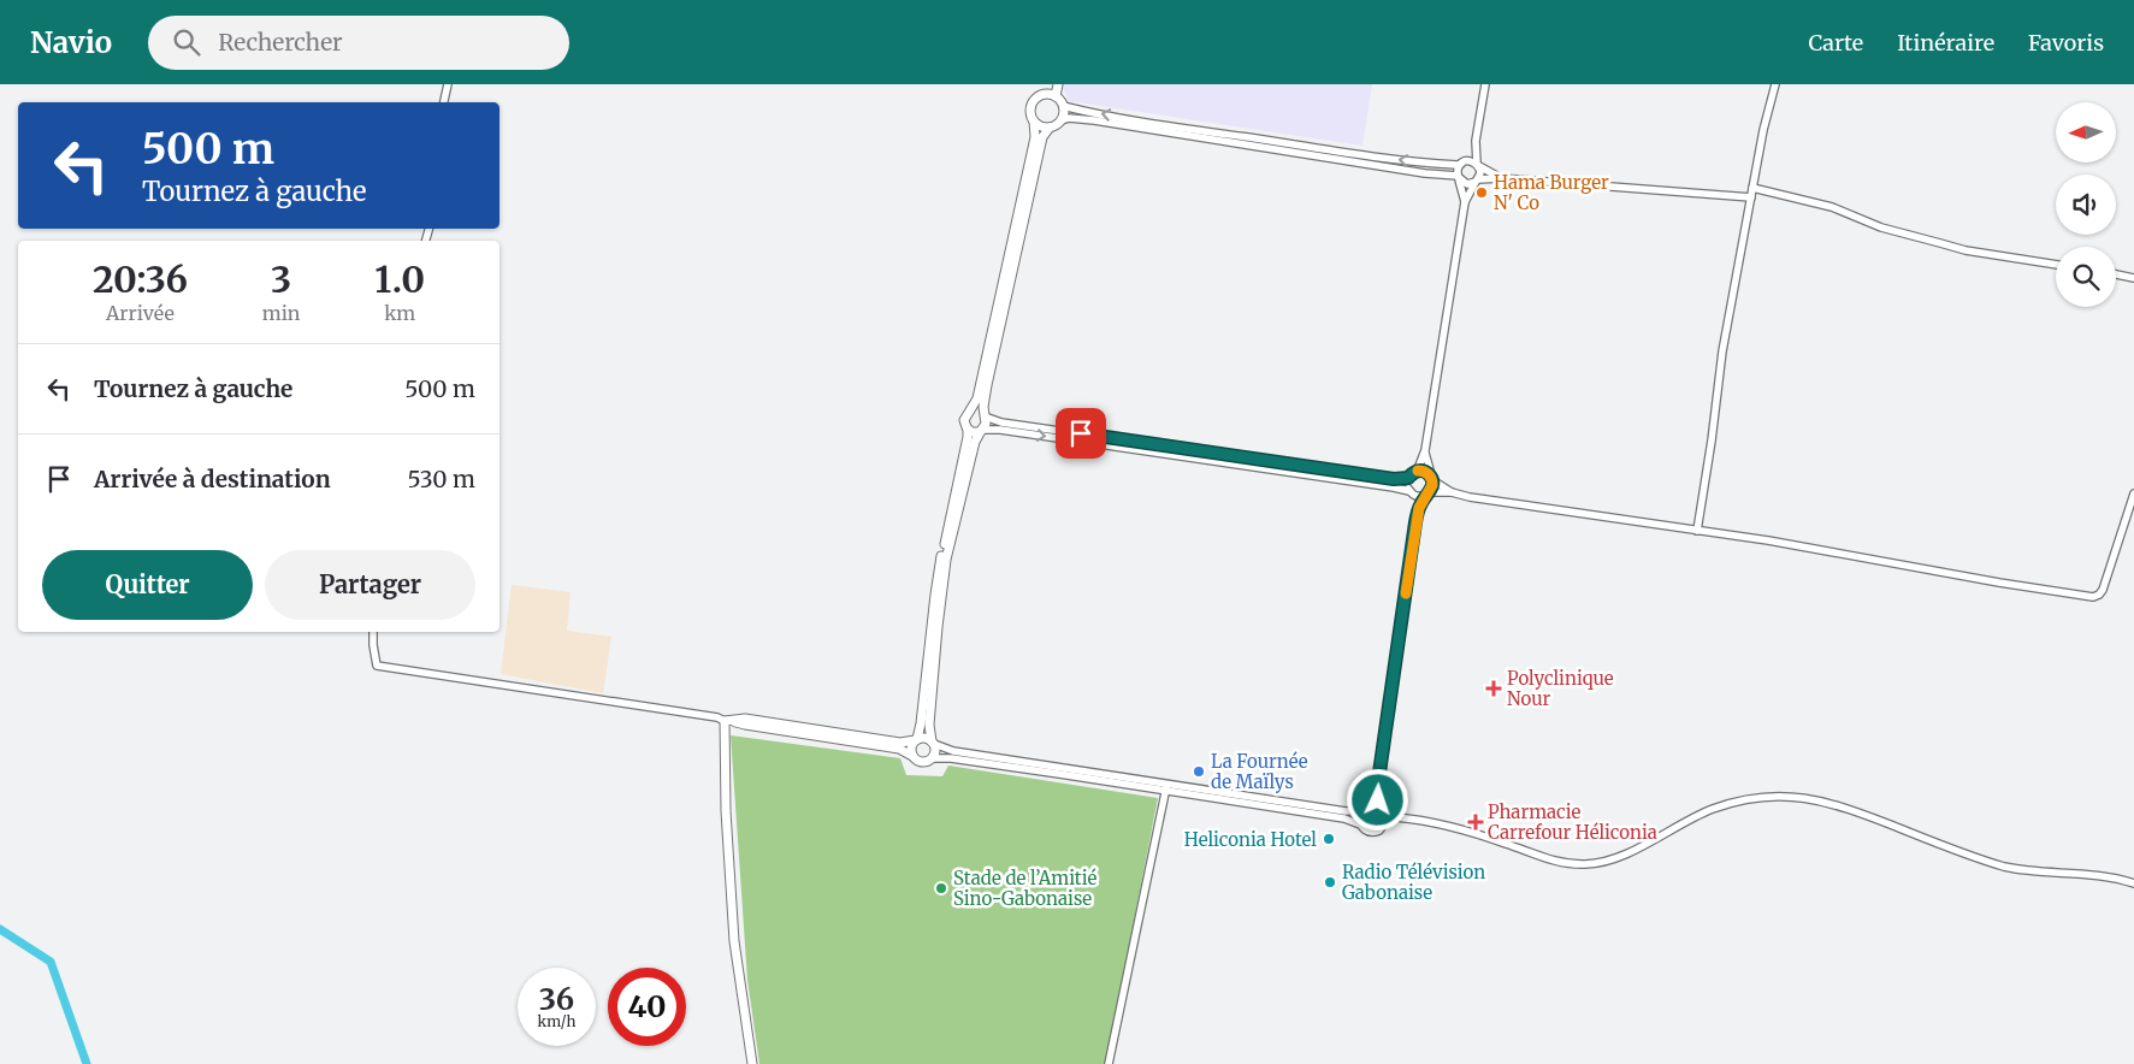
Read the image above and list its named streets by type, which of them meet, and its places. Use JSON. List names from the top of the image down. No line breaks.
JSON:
{"places":{"other":["Hama Burger N' Co","La Fournée de Maïlys","Heliconia Hotel","Radio Télévision Gabonaise","Stade de l’Amitié Sino-Gabonaise"],"health":["Polyclinique Nour","Pharmacie Carrefour Héliconia"]},"north":"left","page":{"header":"Navio","search":"Rechercher","nav":["Carte","Itinéraire","Favoris"],"turn":["500 m","Tournez à gauche"],"eta":["20:36","Arrivée","3","min","1.0","km"],"list":[{"name":"Tournez à gauche","value":"500 m"},{"name":"Arrivée à destination","value":"530 m"}],"buttons":["Quitter","Partager"],"speed":"36 km/h","limit":"40"}}
